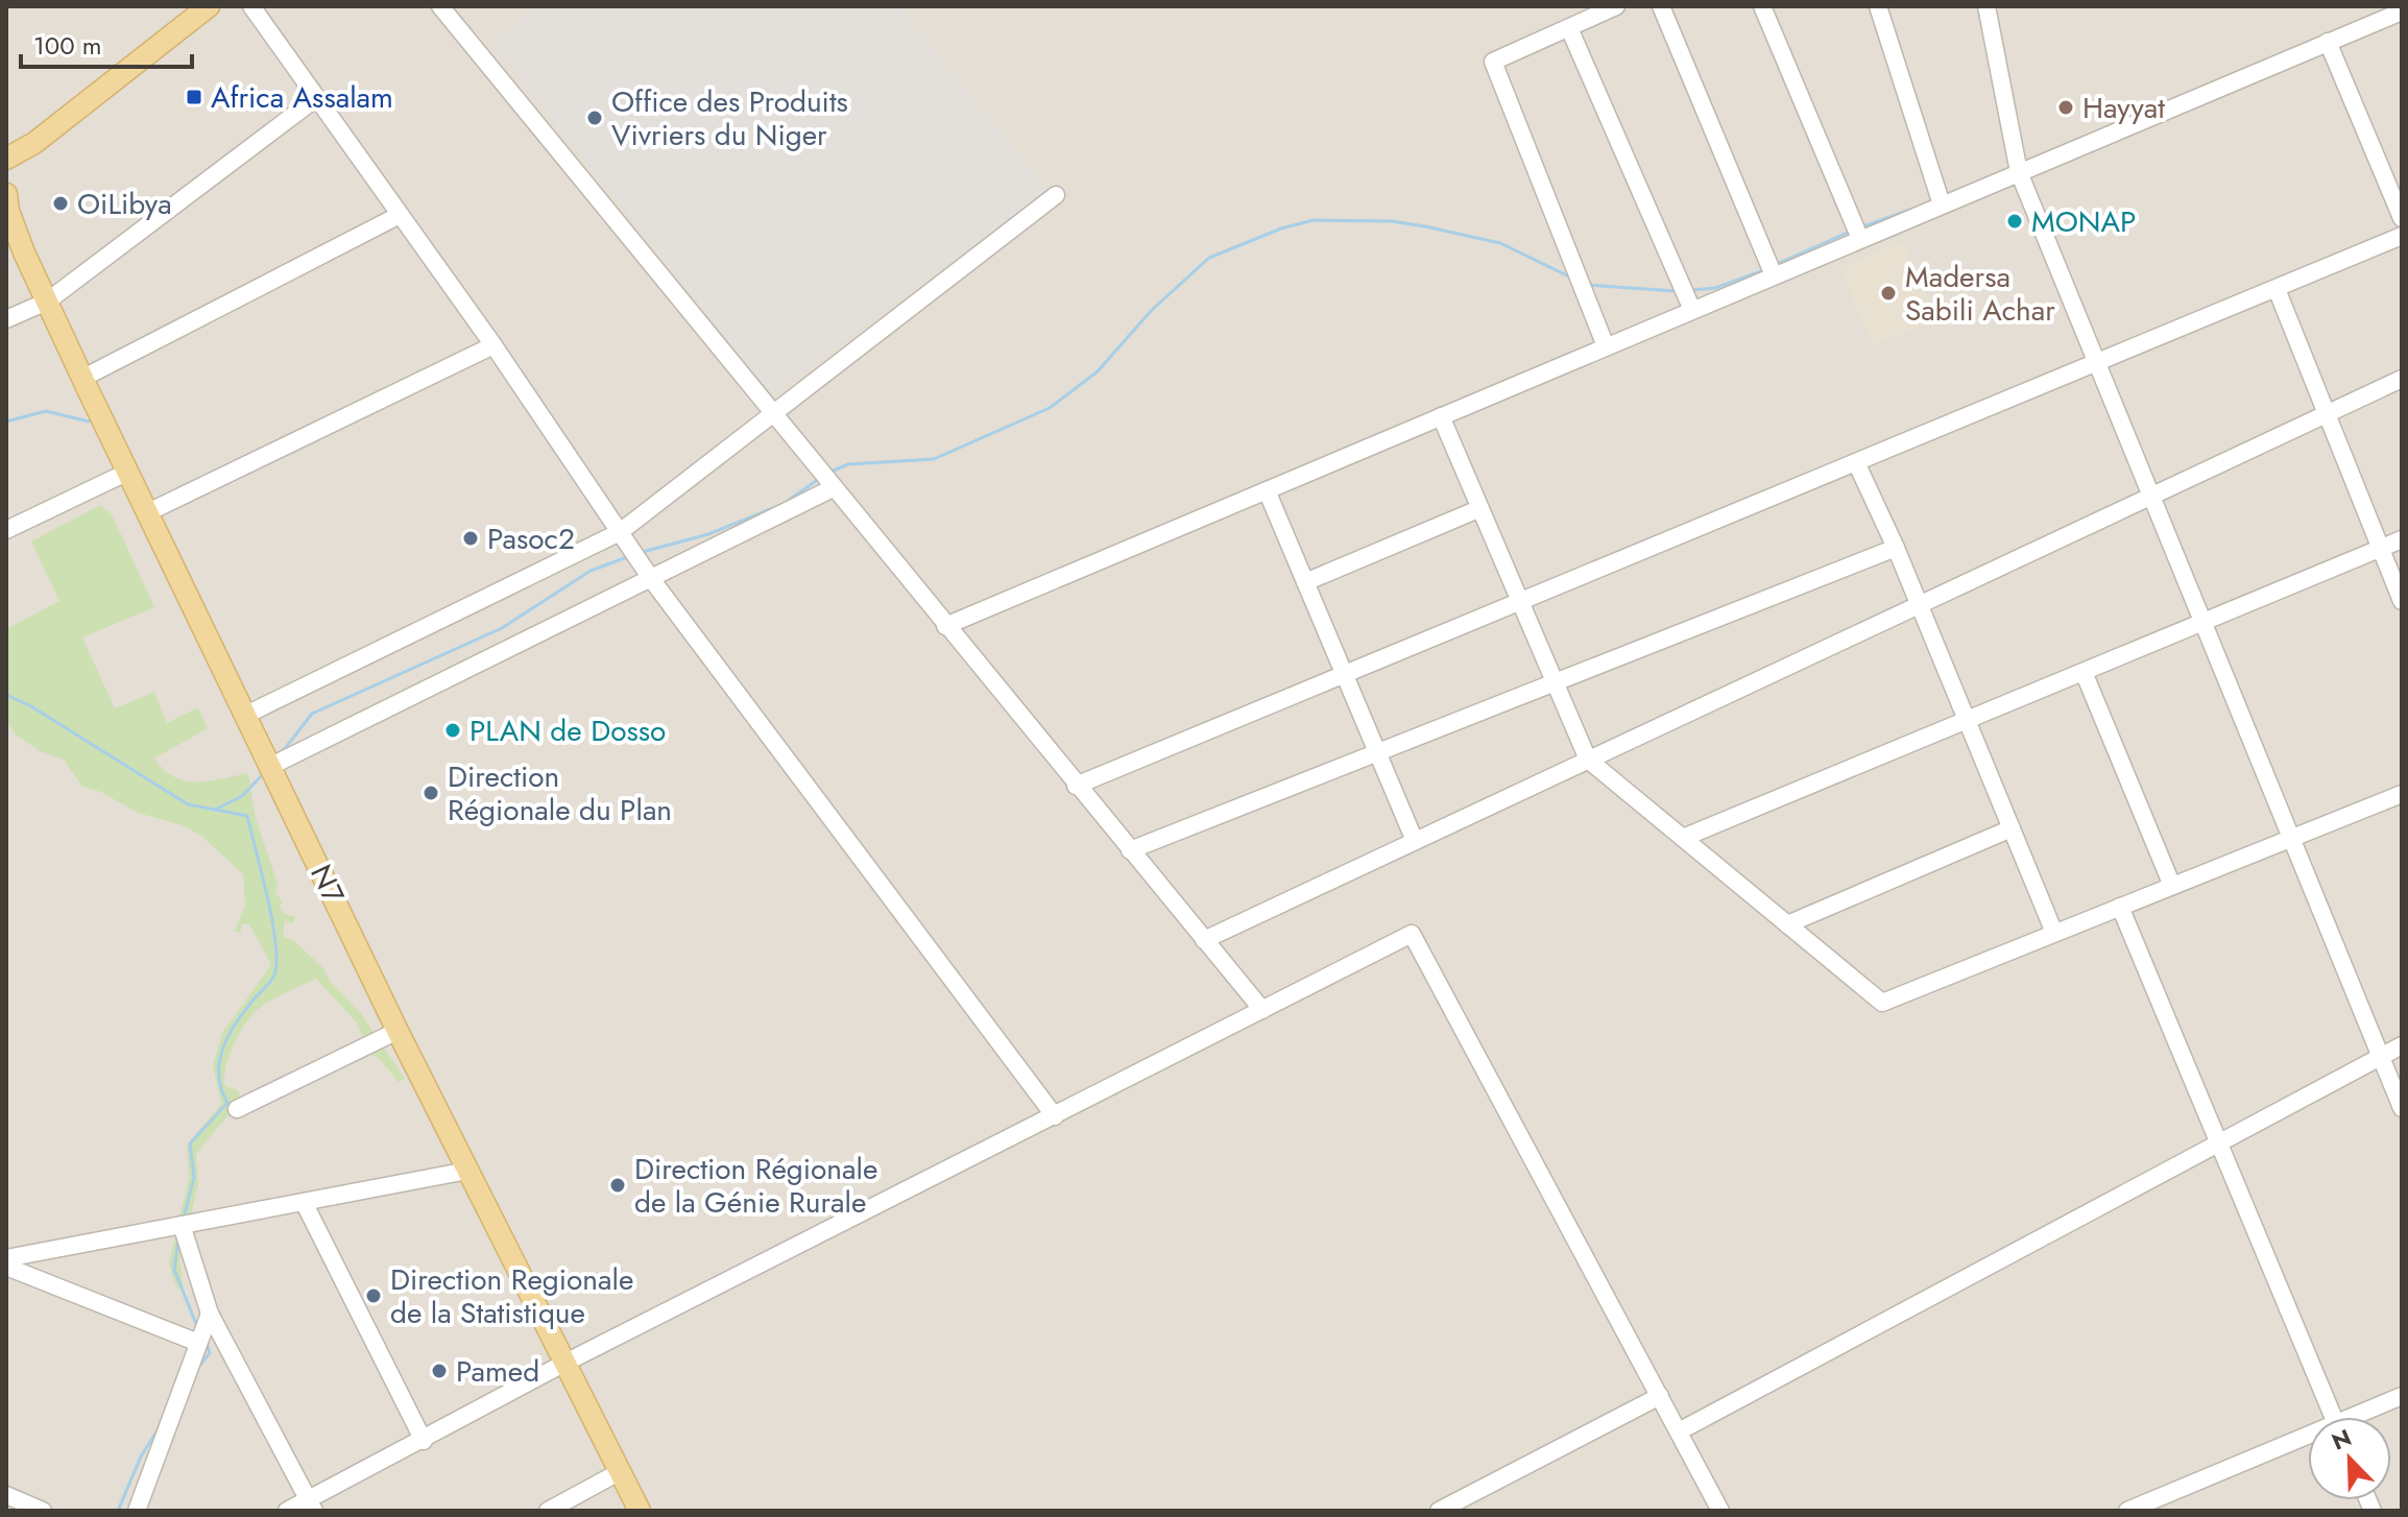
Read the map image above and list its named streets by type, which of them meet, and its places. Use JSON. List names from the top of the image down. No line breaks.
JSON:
{"streets":{"main road":["N7"]},"places":{"transit":["Africa Assalam"],"other":["Hayyat","Office des Produits Vivriers du Niger","OiLibya","MONAP","Madersa Sabili Achar","Pasoc2","PLAN de Dosso","Direction Régionale du Plan","Direction Régionale de la Génie Rurale","Direction Regionale de la Statistique","Pamed"]},"scale_bar":"100 m","north":"top left"}
